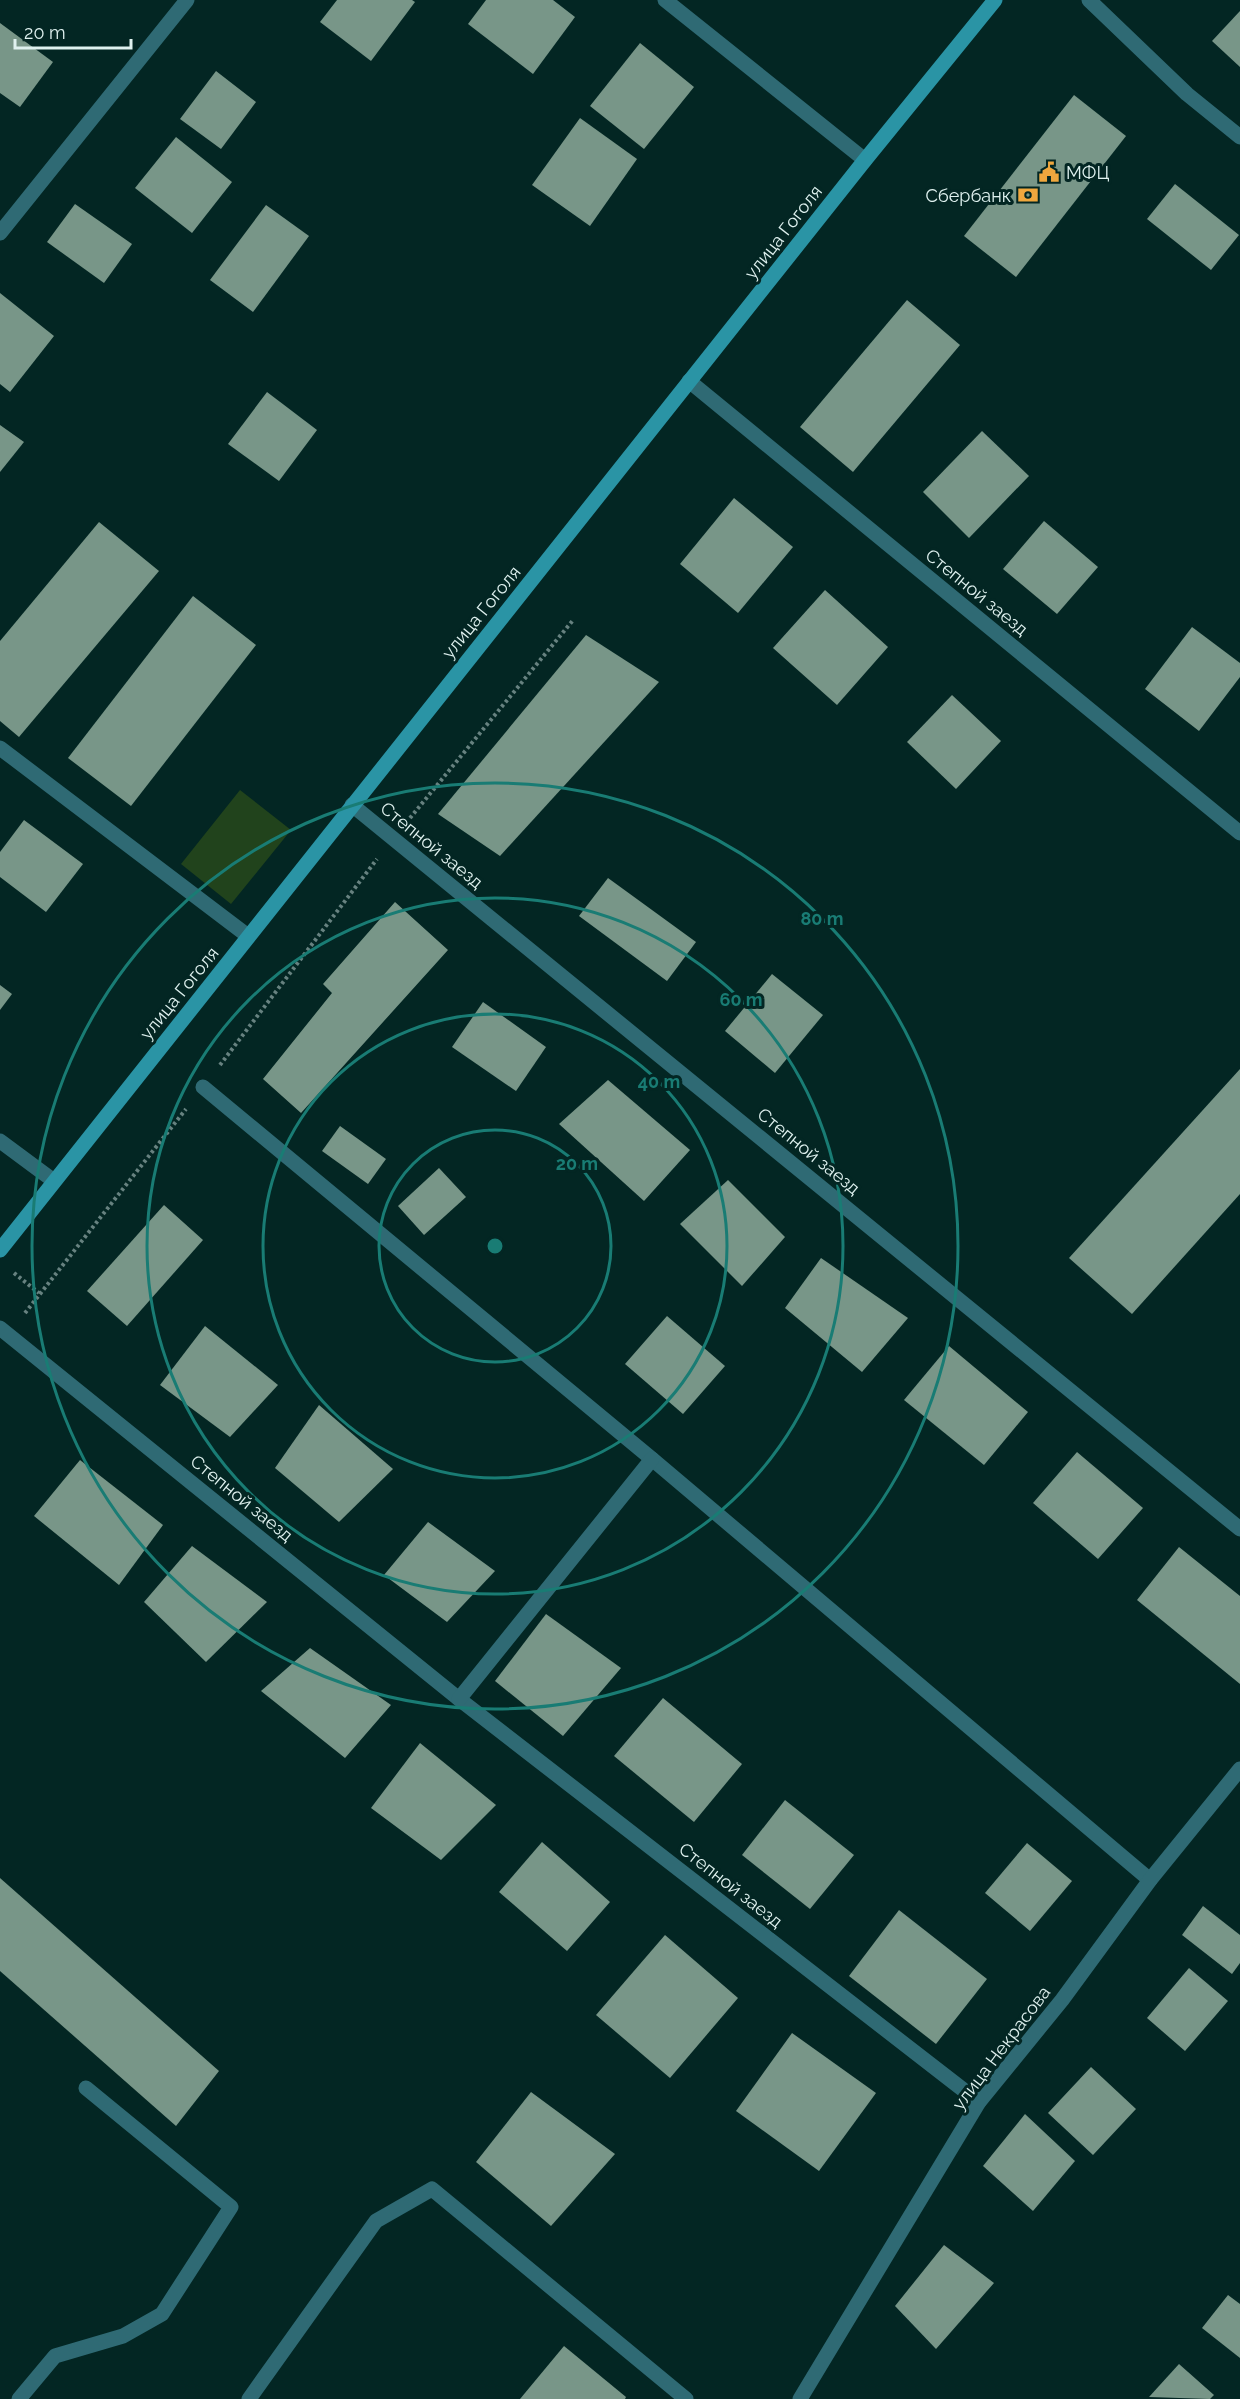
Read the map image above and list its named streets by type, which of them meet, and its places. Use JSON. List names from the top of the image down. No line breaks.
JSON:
{"streets":{"main road":["улица Гоголя"],"street":["Степной заезд","улица Некрасова"]},"crossings":[["улица Гоголя","Степной заезд"],["Степной заезд","улица Некрасова"]],"places":{"public building":["МФЦ"],"bank":["Сбербанк"]},"scale_bar":"20 m","rings":["80 m","60 m","40 m","20 m"]}
